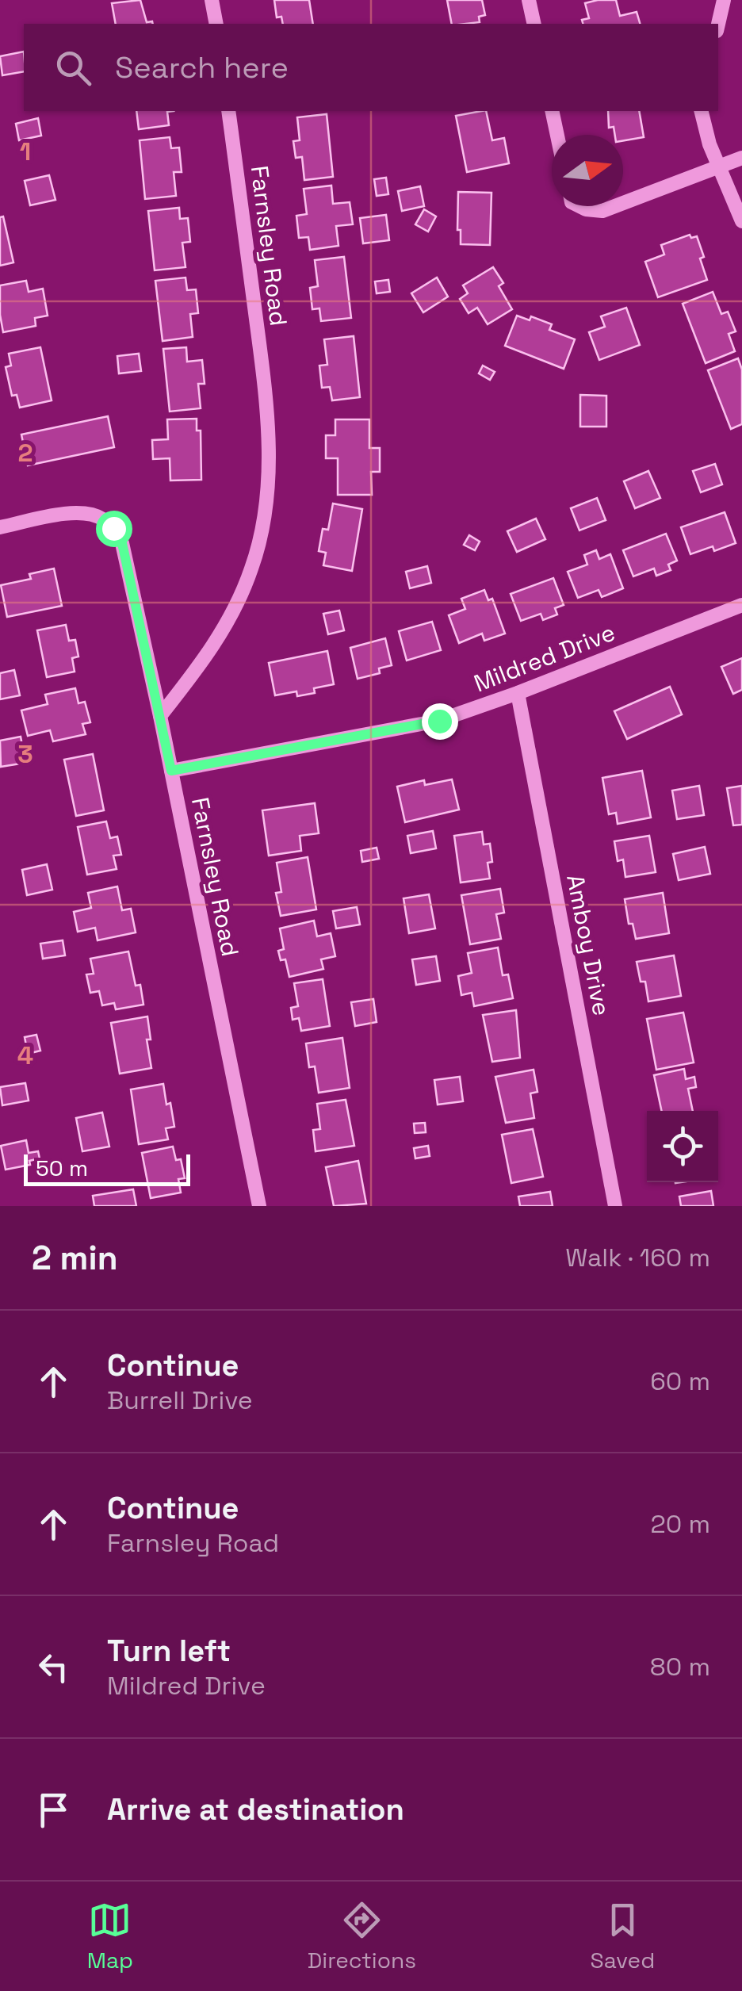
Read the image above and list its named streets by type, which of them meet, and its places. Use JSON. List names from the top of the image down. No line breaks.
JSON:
{"streets":{"street":["Farnsley Road","Mildred Drive","Amboy Drive"]},"crossings":[["Farnsley Road","Mildred Drive"],["Mildred Drive","Amboy Drive"]],"scale_bar":"50 m","north":"right","page":{"search":"Search here","scale":"50 m","heading":["2 min","Walk · 160 m"],"list":[["Continue","Burrell Drive","60 m"],["Continue","Farnsley Road","20 m"],["Turn left","Mildred Drive","80 m"],"Arrive at destination"],"nav":["Map","Directions","Saved"]},"grid":{"rows":["1","2","3","4"]}}
